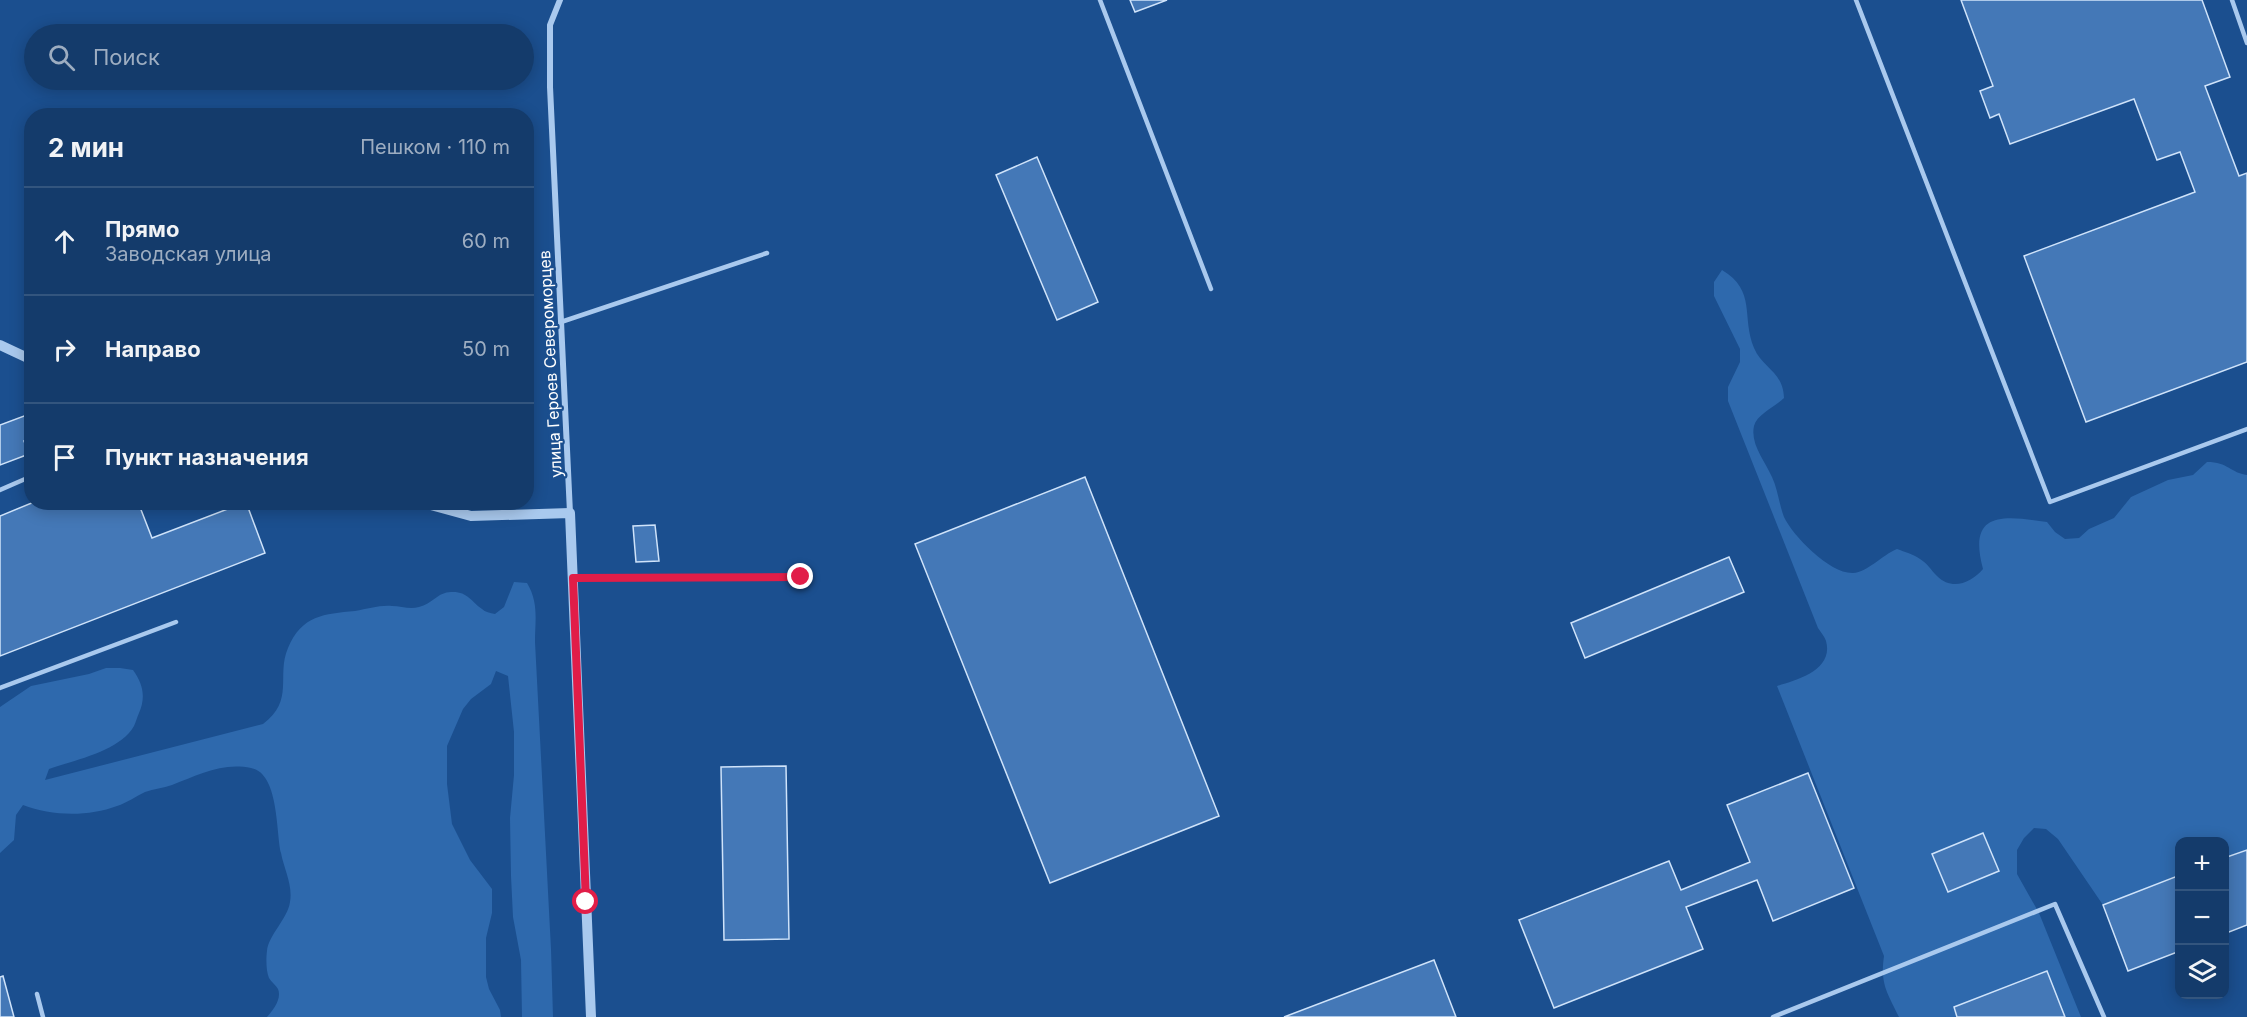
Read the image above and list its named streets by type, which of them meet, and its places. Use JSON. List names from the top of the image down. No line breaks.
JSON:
{"streets":{"street":["улица Героев Североморцев"]},"page":{"search":"Поиск","heading":["2 мин","Пешком · 110 m"],"list":[["Прямо","Заводская улица","60 m"],["Направо","50 m"],"Пункт назначения"],"map_buttons":["+","−"]}}
